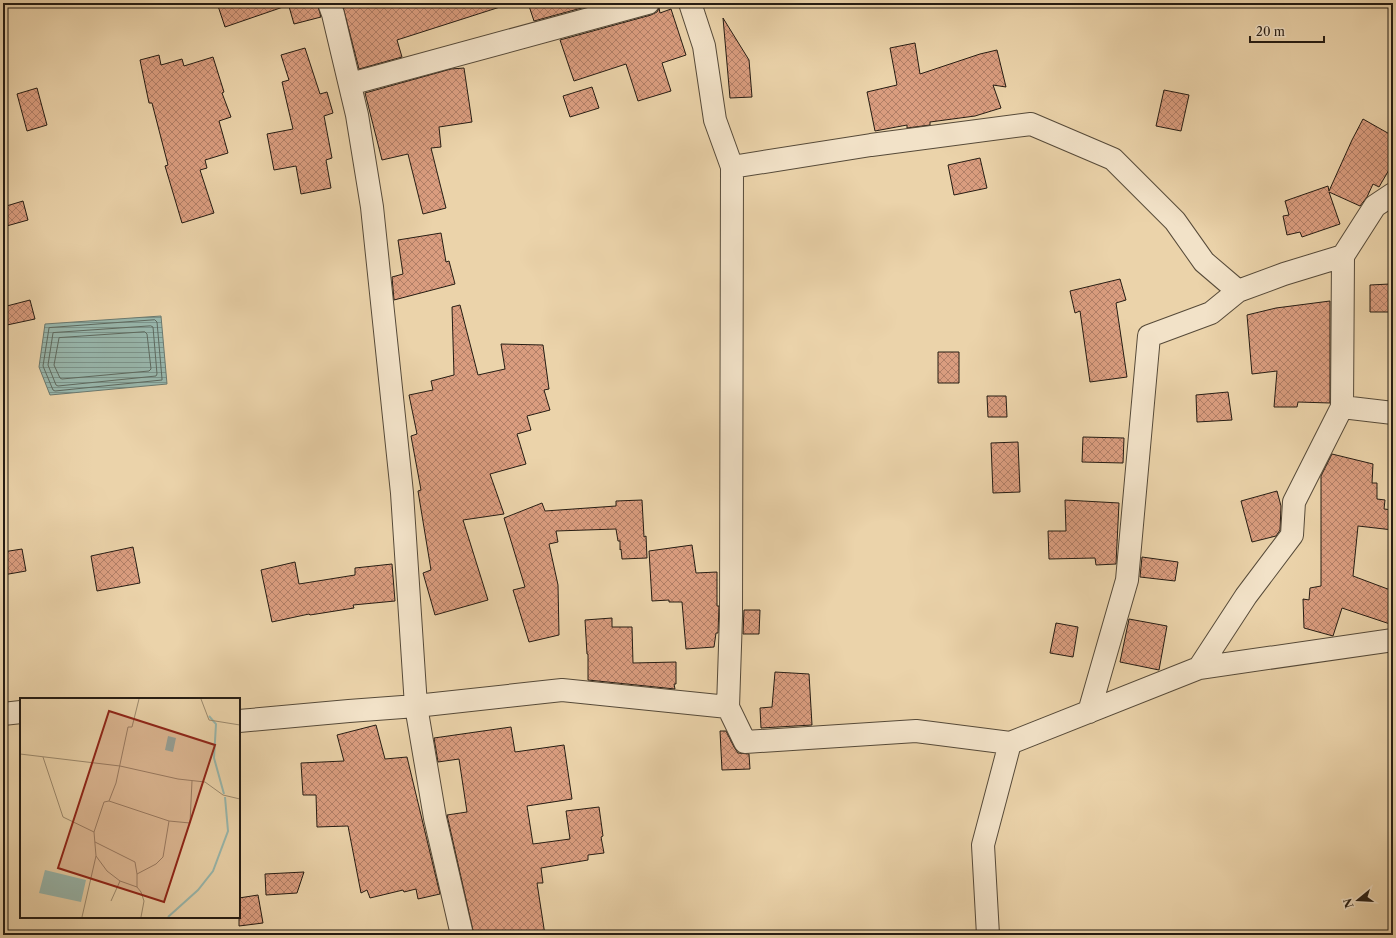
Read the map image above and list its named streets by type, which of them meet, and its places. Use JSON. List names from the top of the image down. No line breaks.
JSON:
{"scale_bar":"20 m","north":"left"}
